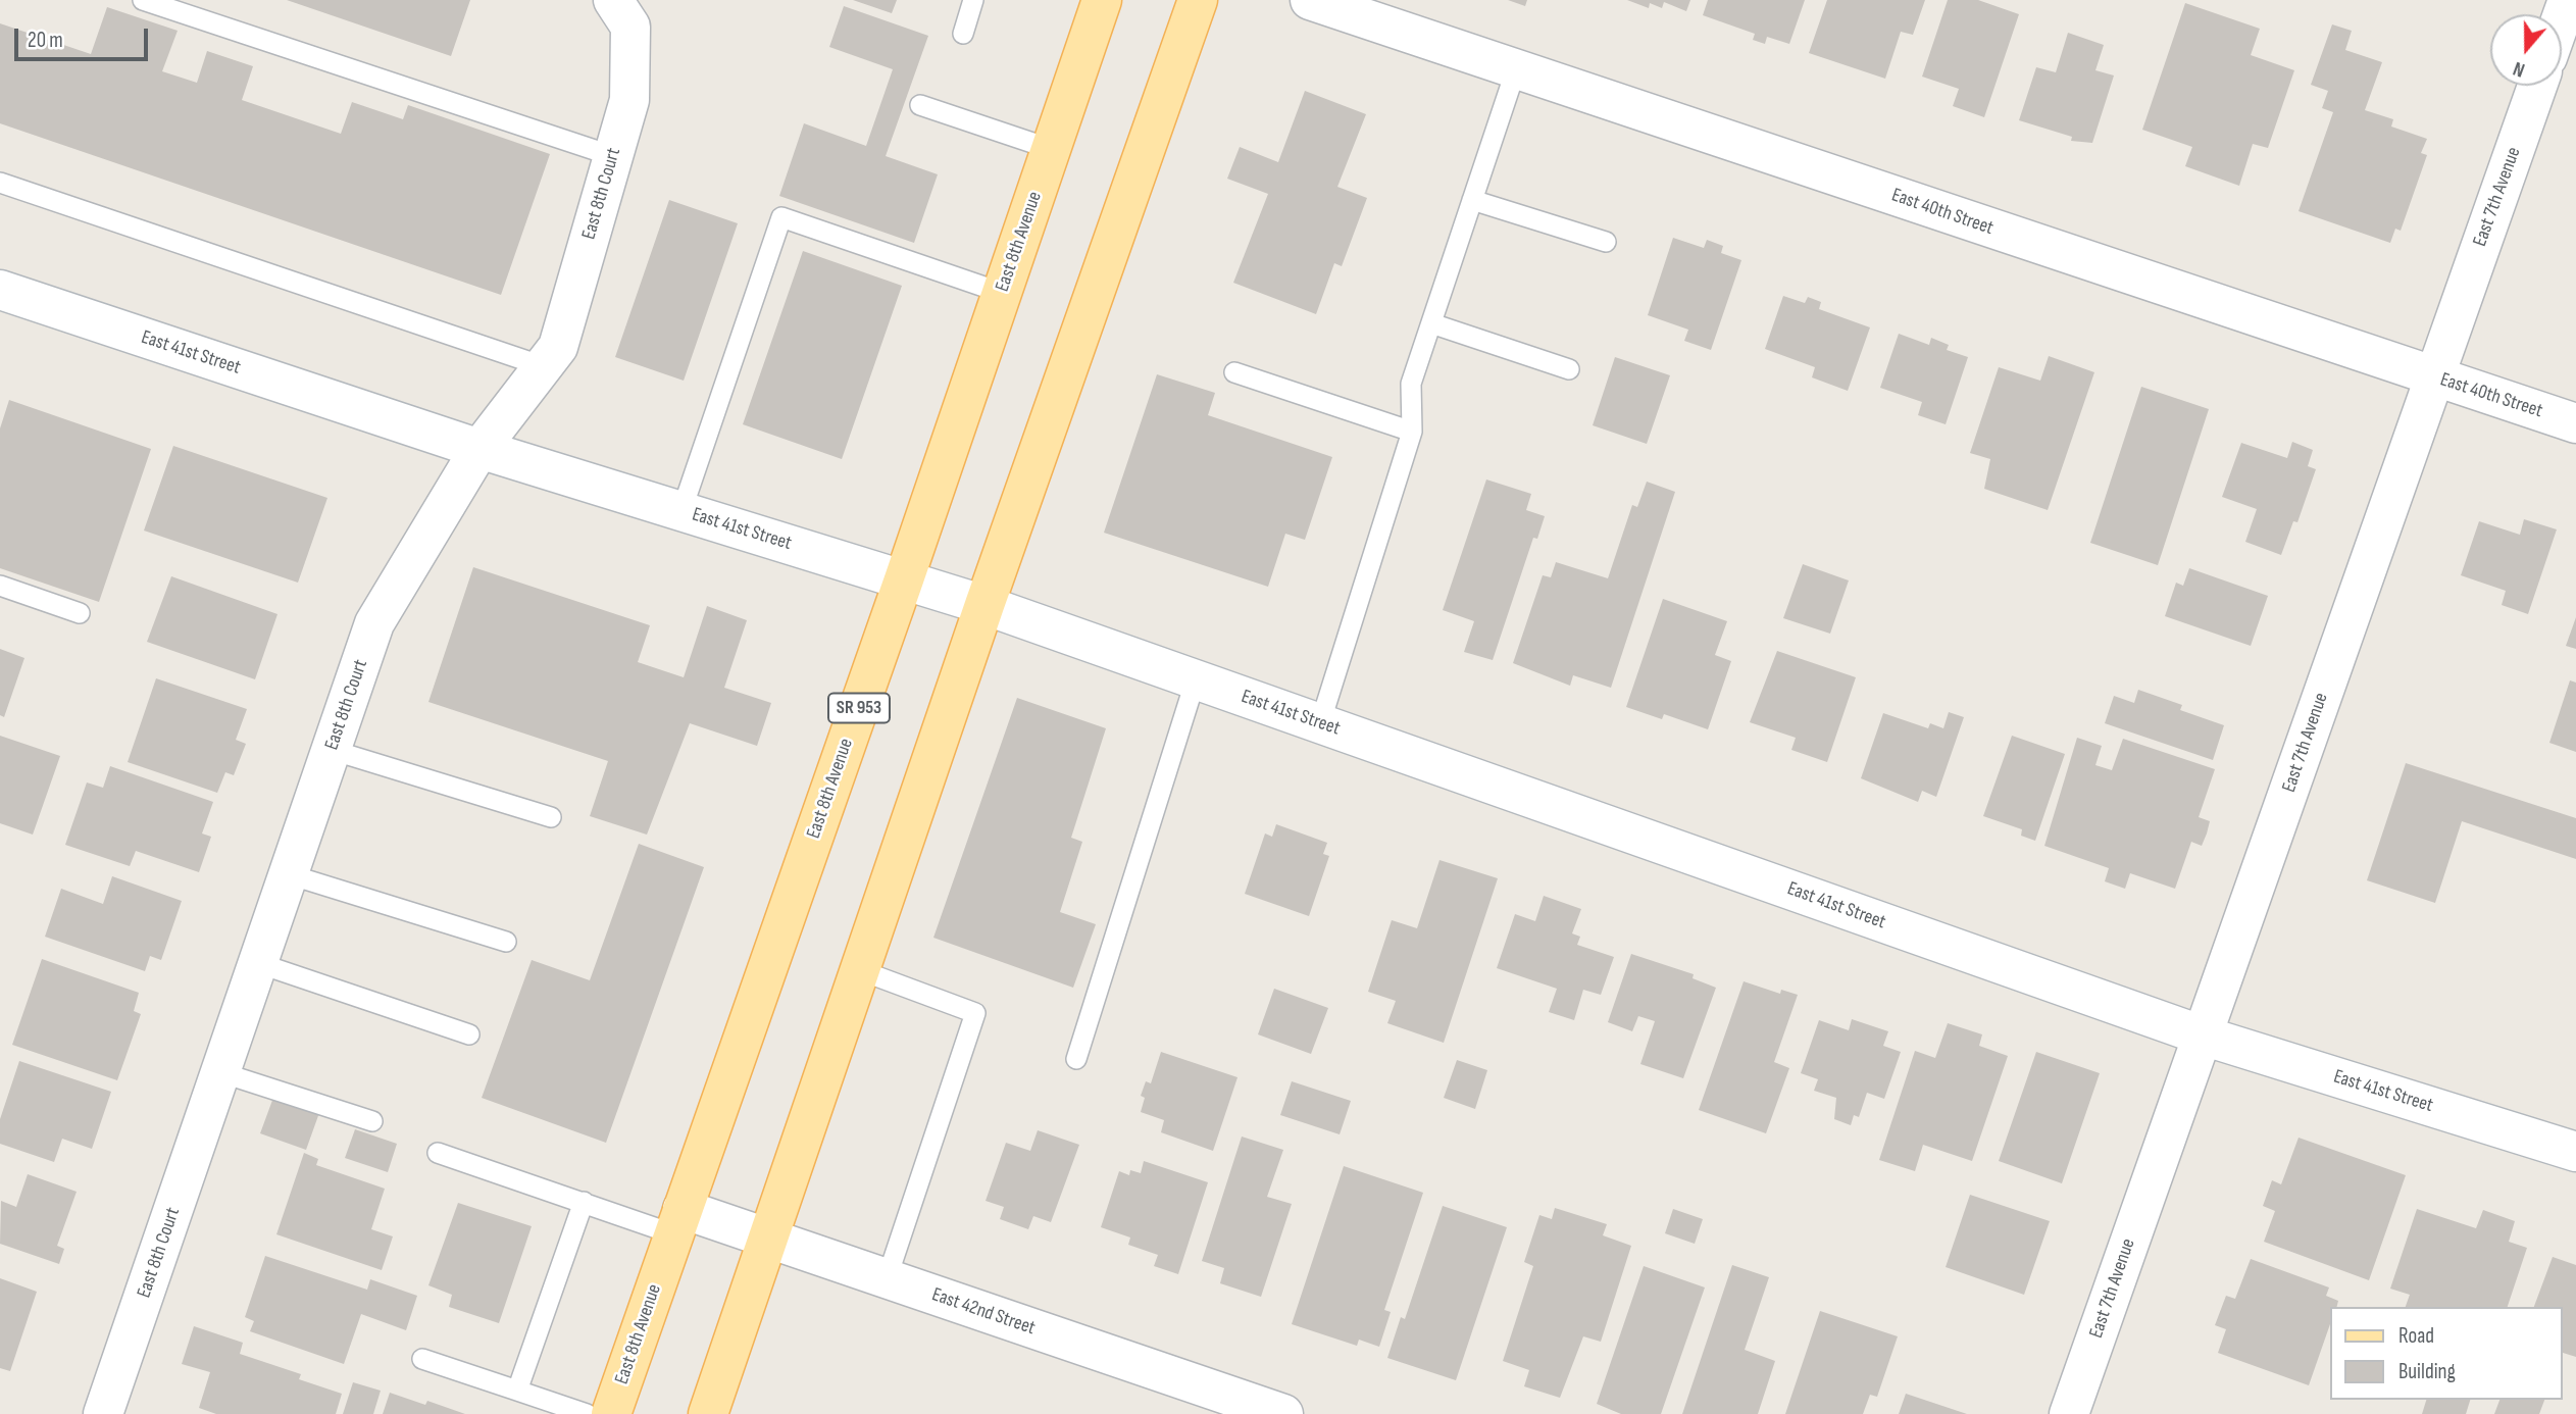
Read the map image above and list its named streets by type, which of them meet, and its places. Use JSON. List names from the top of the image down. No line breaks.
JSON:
{"streets":{"main road":["East 8th Avenue","SR 953"],"street":["East 8th Court","East 7th Avenue","East 40th Street","East 41st Street","East 42nd Street"]},"crossings":[["East 8th Court","East 41st Street"],["East 7th Avenue","East 40th Street"],["East 7th Avenue","East 41st Street"],["East 8th Avenue","East 41st Street"],["East 8th Avenue","East 42nd Street"]],"legend":["Road","Building"],"scale_bar":"20 m","north":"bottom"}
